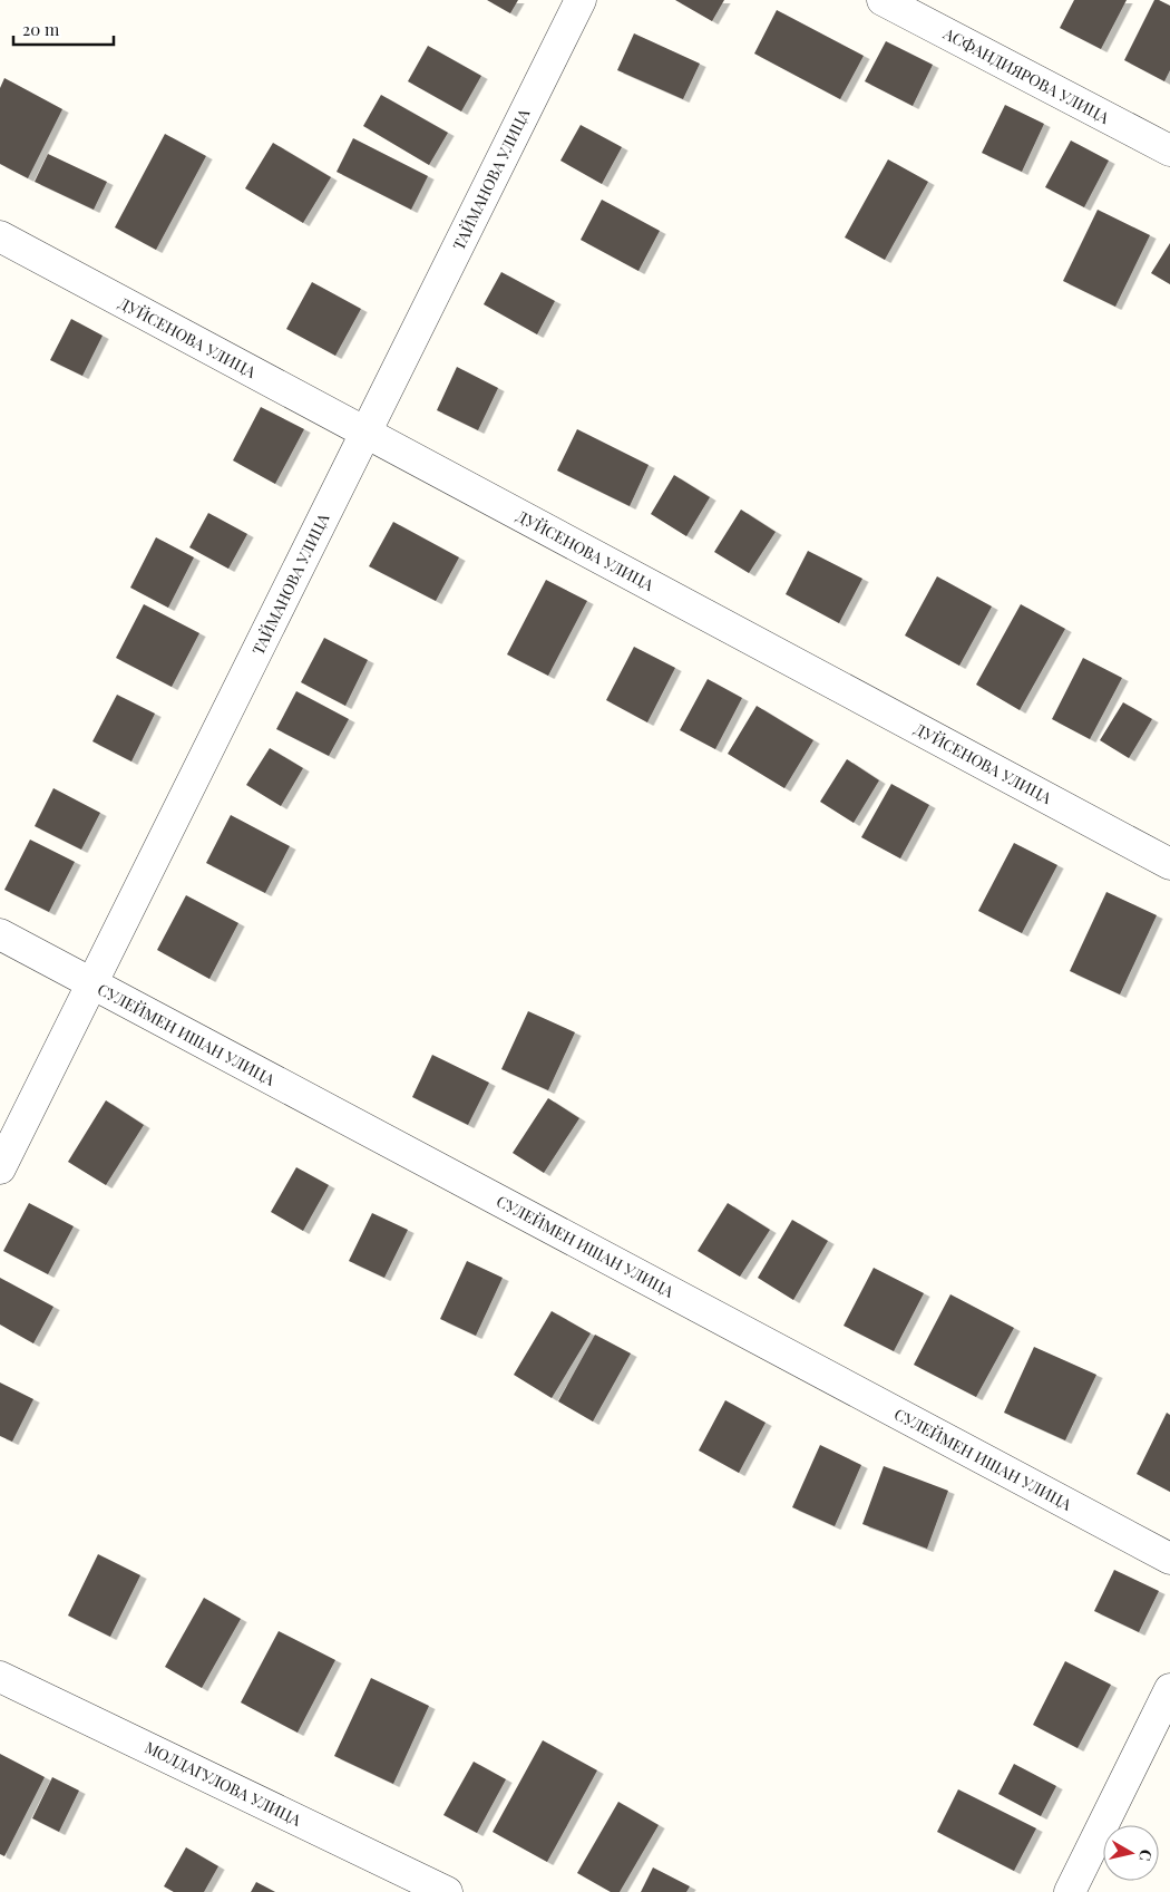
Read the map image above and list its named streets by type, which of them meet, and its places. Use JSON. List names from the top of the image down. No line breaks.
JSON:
{"streets":{"street":["АСФАНДИЯРОВА УЛИЦА","ТАЙМАНОВА УЛИЦА","ДУЙСЕНОВА УЛИЦА","СУЛЕЙМЕН ИШАН УЛИЦА","МОЛДАГУЛОВА УЛИЦА"]},"crossings":[["ТАЙМАНОВА УЛИЦА","ДУЙСЕНОВА УЛИЦА"],["ТАЙМАНОВА УЛИЦА","СУЛЕЙМЕН ИШАН УЛИЦА"]],"scale_bar":"20 m","north":"right"}
